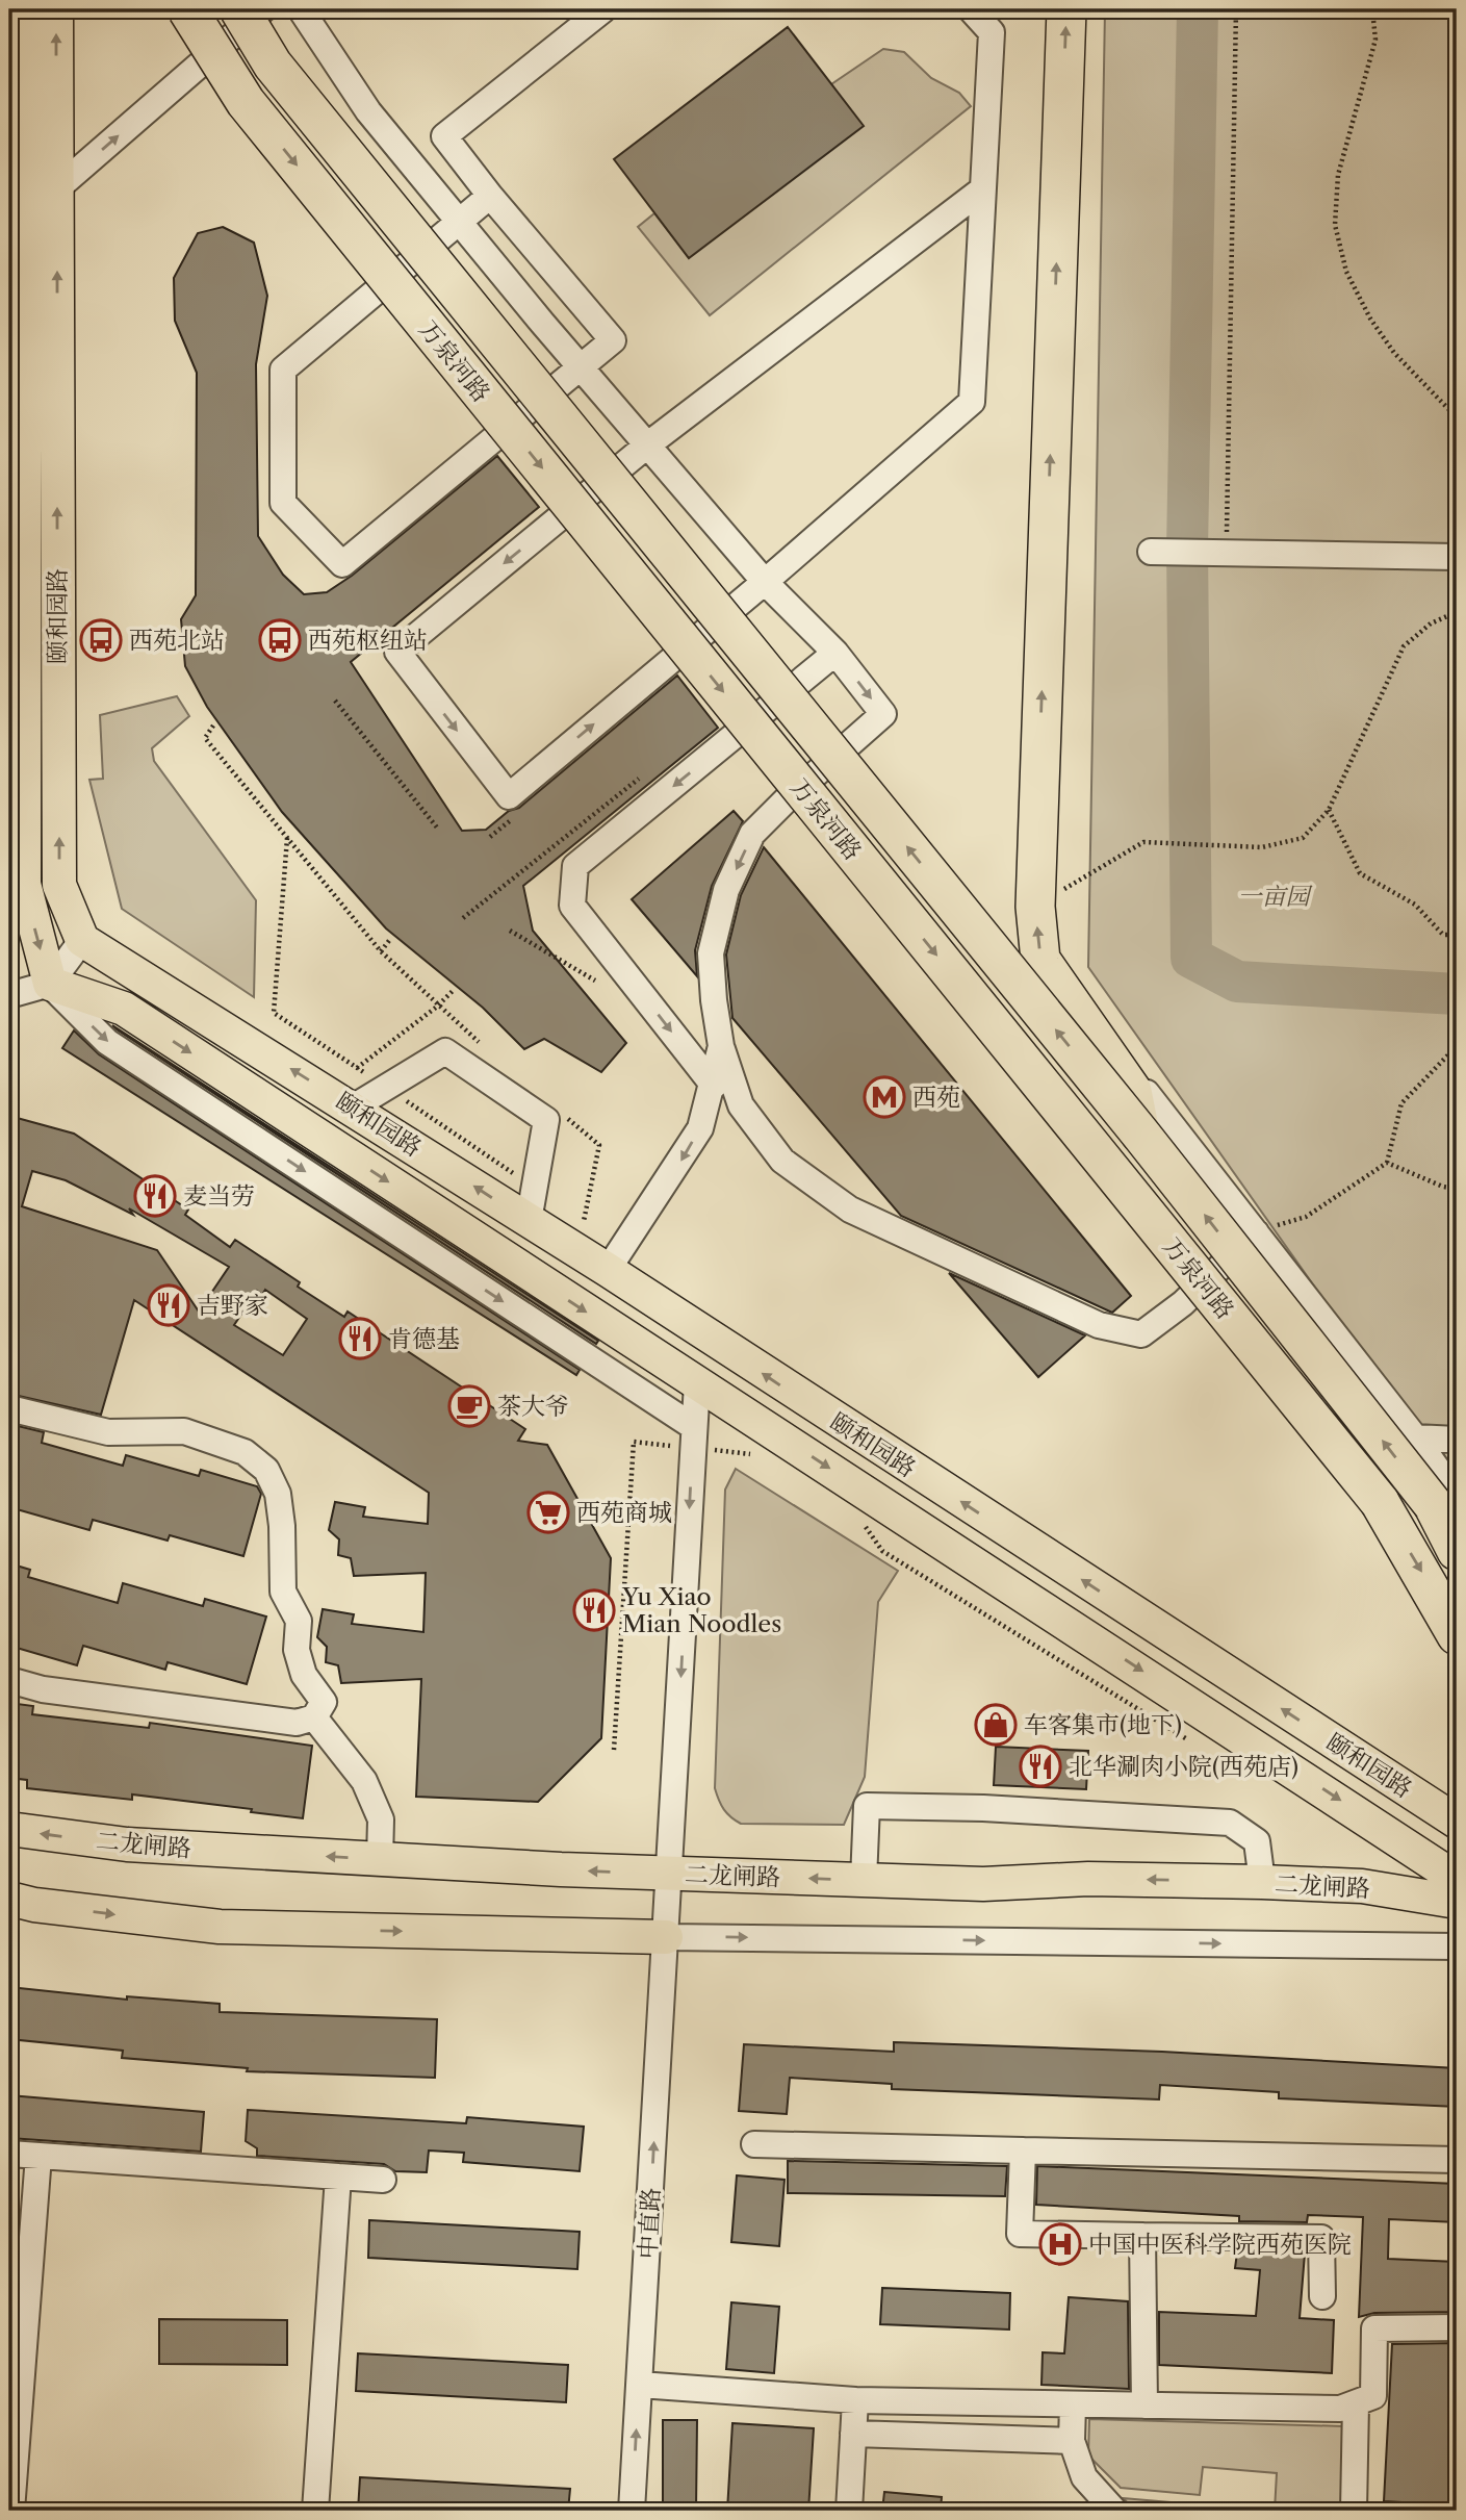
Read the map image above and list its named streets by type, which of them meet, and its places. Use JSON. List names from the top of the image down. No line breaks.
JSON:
{"streets":{"highway":["万泉河路"],"main road":["颐和园路","二龙闸路"],"street":["中直路"]},"crossings":[["二龙闸路","中直路"]],"one_way":["中直路"],"parks":["一亩园"],"places":{"bus stop":["西苑北站","西苑枢纽站"],"metro station":["西苑"],"restaurant":["麦当劳","吉野家","肯德基","Yu Xiao Mian Noodles","北华涮肉小院(西苑店)"],"cafe":["茶大爷"],"supermarket":["西苑商城"],"shop":["车客集市(地下)"],"hospital":["中国中医科学院西苑医院"]}}
